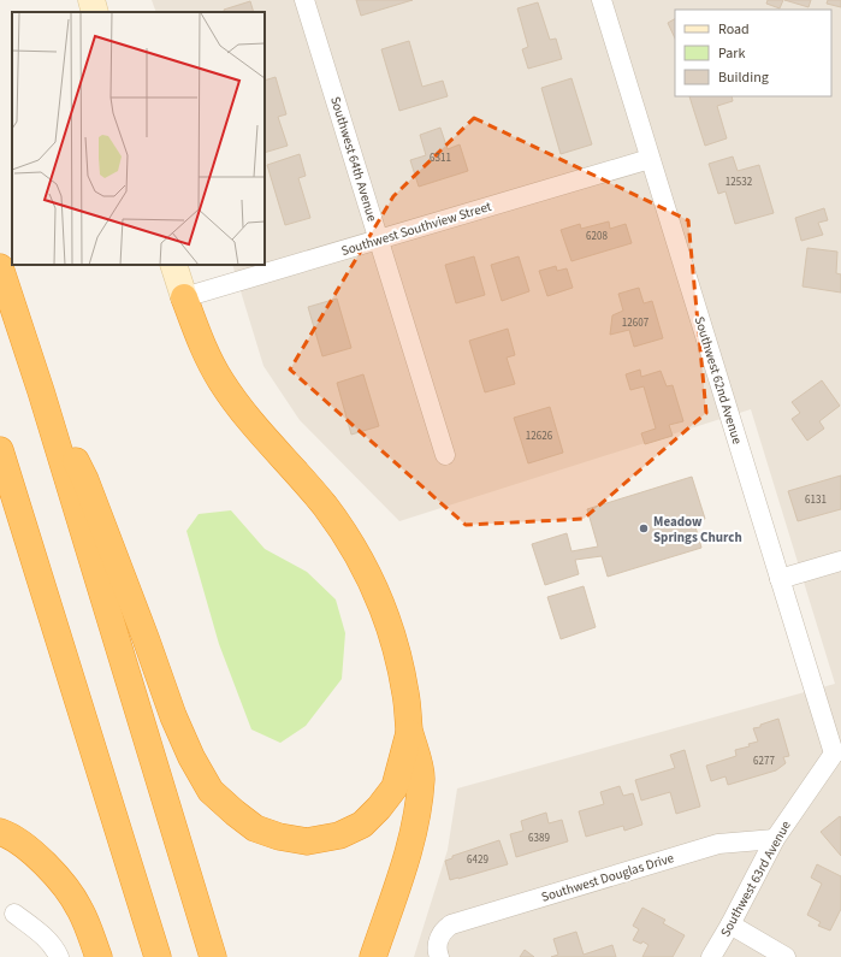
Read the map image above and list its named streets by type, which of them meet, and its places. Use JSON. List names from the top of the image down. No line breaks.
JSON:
{"streets":{"street":["Southwest 64th Avenue","Southwest Southview Street","Southwest 62nd Avenue","Southwest Douglas Drive","Southwest 63rd Avenue"]},"crossings":[["Southwest 64th Avenue","Southwest Southview Street"],["Southwest Southview Street","Southwest 62nd Avenue"],["Southwest 62nd Avenue","Southwest 63rd Avenue"],["Southwest Douglas Drive","Southwest 63rd Avenue"]],"places":["Meadow Springs Church"],"house_numbers":["6311","12532","6208","12607","12626","6131","6277","6389","6429"],"legend":["Road","Park","Building"]}
